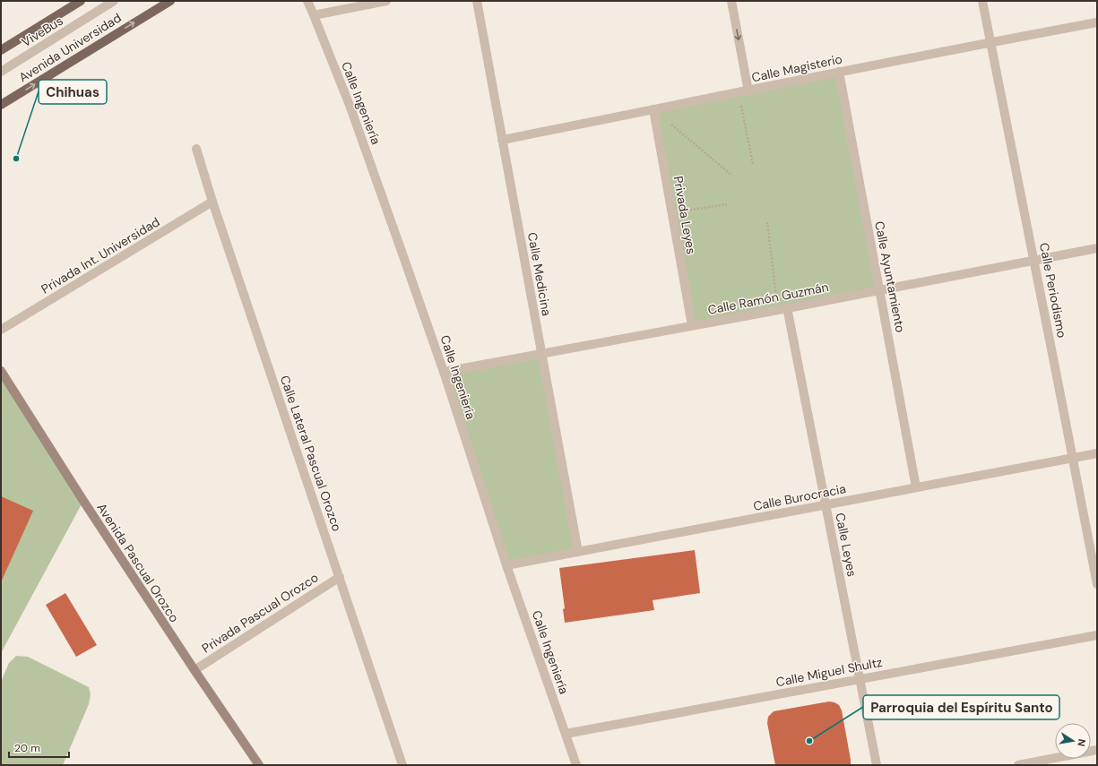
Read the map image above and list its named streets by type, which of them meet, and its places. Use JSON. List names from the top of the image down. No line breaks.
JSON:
{"streets":{"main road":["Avenida Universidad","Avenida Pascual Orozco"],"street":["ViveBus","Calle Magisterio","Calle Ingeniería","Privada Leyes","Privada Int. Universidad","Calle Medicina","Calle Ayuntamiento","Calle Periodismo","Calle Ramón Guzmán","Calle Lateral Pascual Orozco","Calle Burocracia","Calle Leyes","Privada Pascual Orozco","Calle Miguel Shultz"]},"crossings":[["Calle Magisterio","Privada Leyes"],["Calle Magisterio","Calle Medicina"],["Calle Magisterio","Calle Ayuntamiento"],["Calle Magisterio","Calle Periodismo"],["Calle Ingeniería","Calle Ramón Guzmán"],["Calle Ingeniería","Calle Burocracia"],["Calle Ingeniería","Calle Miguel Shultz"],["Privada Leyes","Calle Ramón Guzmán"],["Privada Int. Universidad","Calle Lateral Pascual Orozco"],["Calle Medicina","Calle Ramón Guzmán"],["Calle Medicina","Calle Burocracia"],["Calle Ayuntamiento","Calle Ramón Guzmán"],["Calle Ayuntamiento","Calle Burocracia"],["Calle Periodismo","Calle Ramón Guzmán"],["Calle Periodismo","Calle Burocracia"],["Calle Ramón Guzmán","Calle Leyes"],["Calle Lateral Pascual Orozco","Privada Pascual Orozco"],["Calle Burocracia","Calle Leyes"],["Calle Leyes","Calle Miguel Shultz"],["Avenida Pascual Orozco","Privada Pascual Orozco"]],"places":["Chihuas","Parroquia del Espíritu Santo"],"scale_bar":"20 m","north":"right"}
